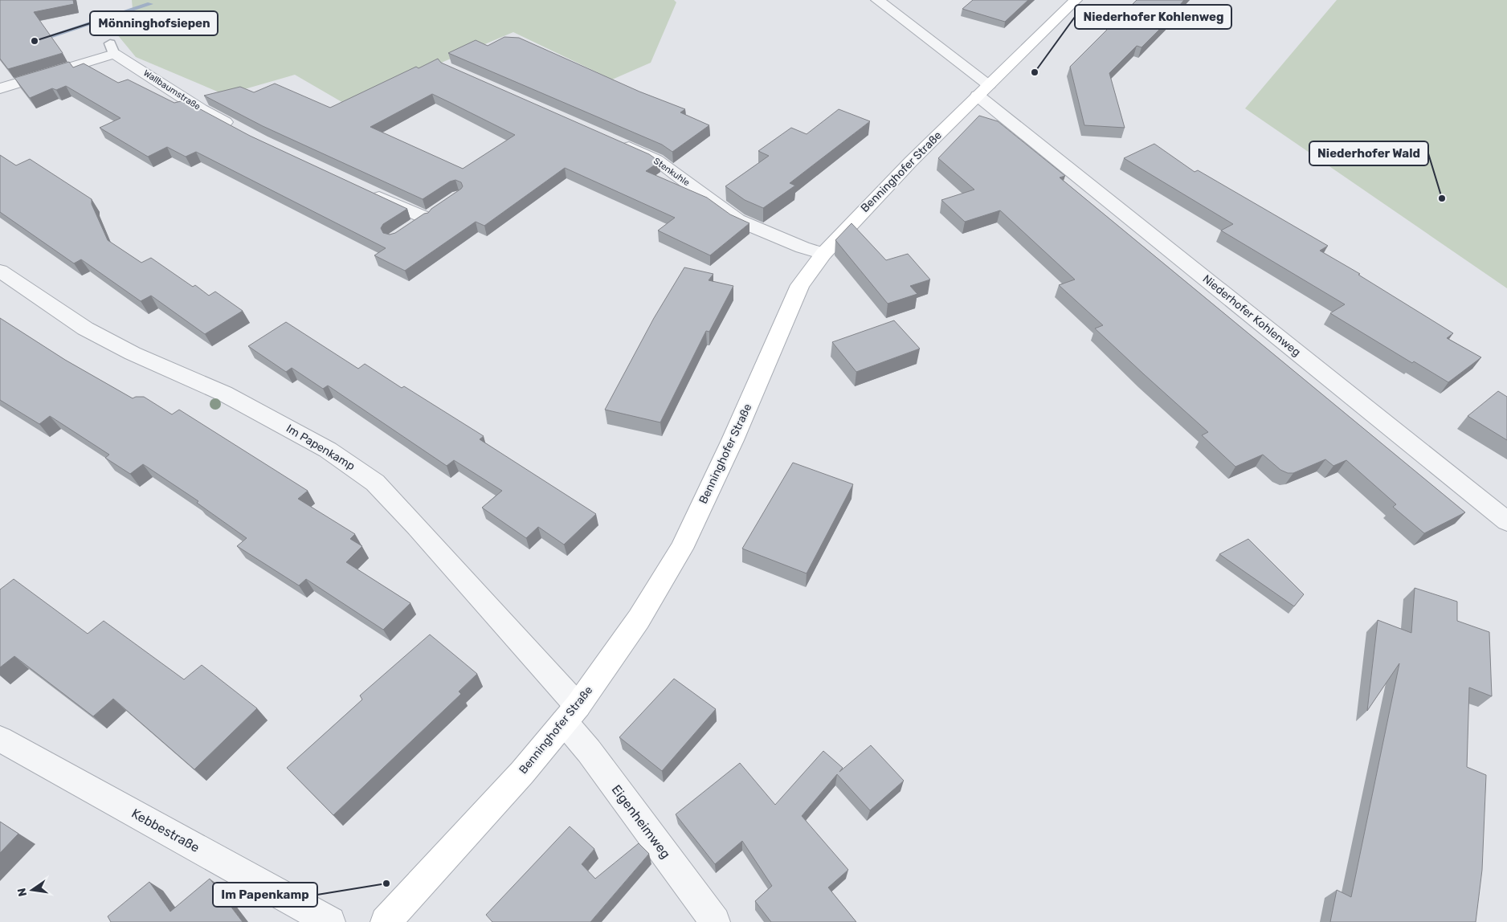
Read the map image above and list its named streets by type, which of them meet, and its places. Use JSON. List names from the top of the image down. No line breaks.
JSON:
{"streets":{"main road":["Benninghofer Straße"],"street":["Wallbaumstraße","Stenkuhle","Niederhofer Kohlenweg","Im Papenkamp","Eigenheimweg","Kebbestraße"]},"crossings":[["Stenkuhle","Benninghofer Straße"],["Benninghofer Straße","Niederhofer Kohlenweg"],["Benninghofer Straße","Im Papenkamp"],["Benninghofer Straße","Eigenheimweg"],["Im Papenkamp","Eigenheimweg"]],"places":["Mönninghofsiepen","Niederhofer Kohlenweg","Niederhofer Wald","Im Papenkamp"],"north":"left"}
